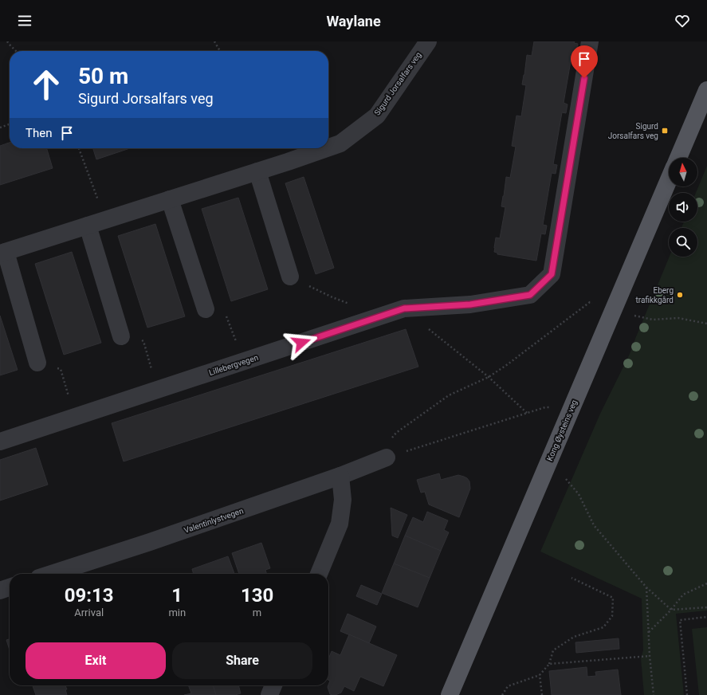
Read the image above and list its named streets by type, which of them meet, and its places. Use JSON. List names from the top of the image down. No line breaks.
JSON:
{"streets":{"main road":["Kong Øysteins veg"],"street":["Sigurd Jorsalfars veg","Lillebergvegen","Valentinlystvegen"]},"places":{"transit":["Sigurd Jorsalfars veg"],"other":["Eberg trafikkgård"]},"north":"top","page":{"header":"Waylane","turn":["50 m","Sigurd Jorsalfars veg"],"then":"Then","eta":["09:13","Arrival","1","min","130","m"],"buttons":["Exit","Share"]}}
